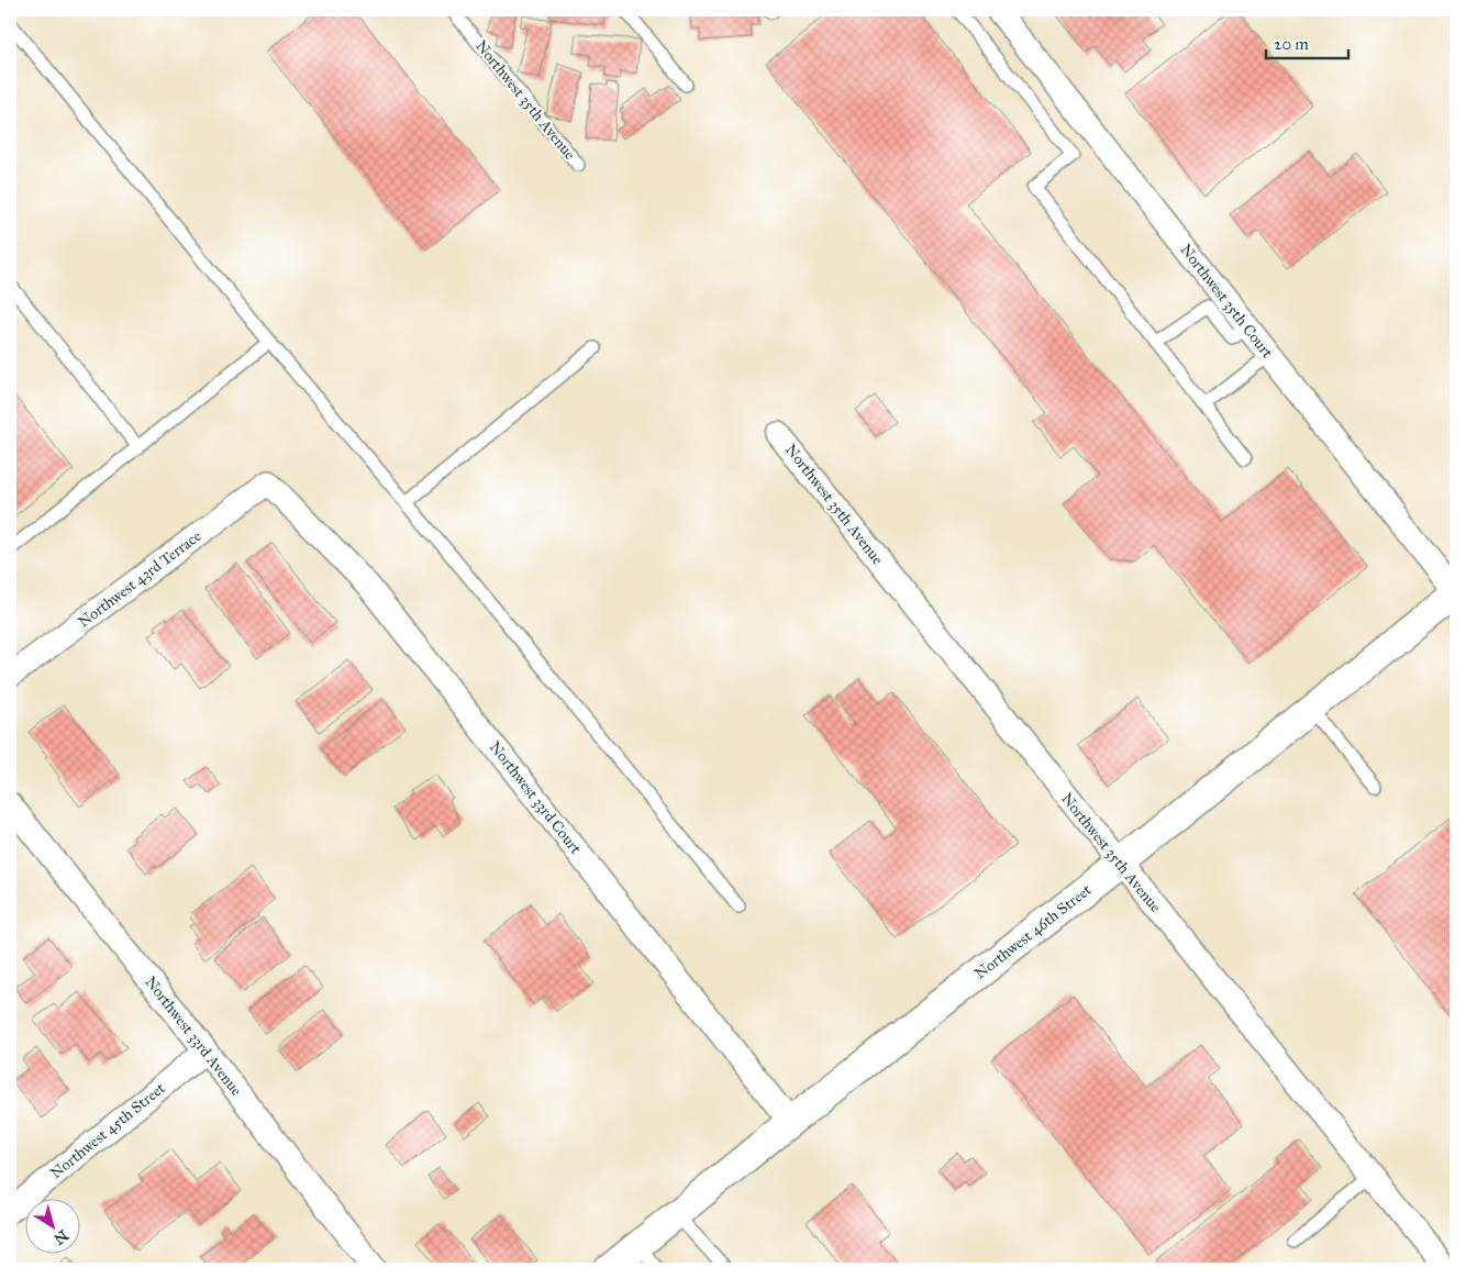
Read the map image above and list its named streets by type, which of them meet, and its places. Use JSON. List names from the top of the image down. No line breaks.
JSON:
{"streets":{"street":["Northwest 35th Avenue","Northwest 35th Court","Northwest 43rd Terrace","Northwest 33rd Court","Northwest 46th Street","Northwest 33rd Avenue","Northwest 45th Street"]},"crossings":[["Northwest 35th Avenue","Northwest 46th Street"],["Northwest 35th Court","Northwest 46th Street"],["Northwest 43rd Terrace","Northwest 33rd Court"],["Northwest 33rd Court","Northwest 46th Street"],["Northwest 33rd Avenue","Northwest 45th Street"]],"scale_bar":"20 m","north":"bottom right"}
